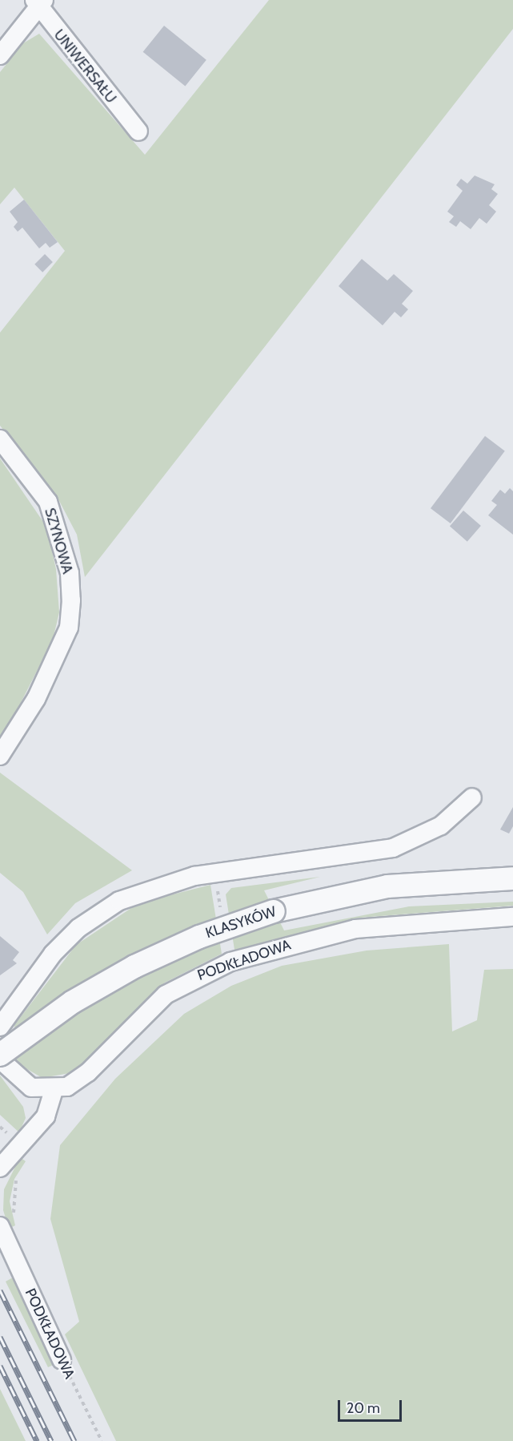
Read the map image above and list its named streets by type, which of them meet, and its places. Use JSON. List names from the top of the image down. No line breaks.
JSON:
{"streets":{"street":["UNIWERSAŁU","SZYNOWA","KLASYKÓW","PODKŁADOWA"]},"scale_bar":"20 m"}
